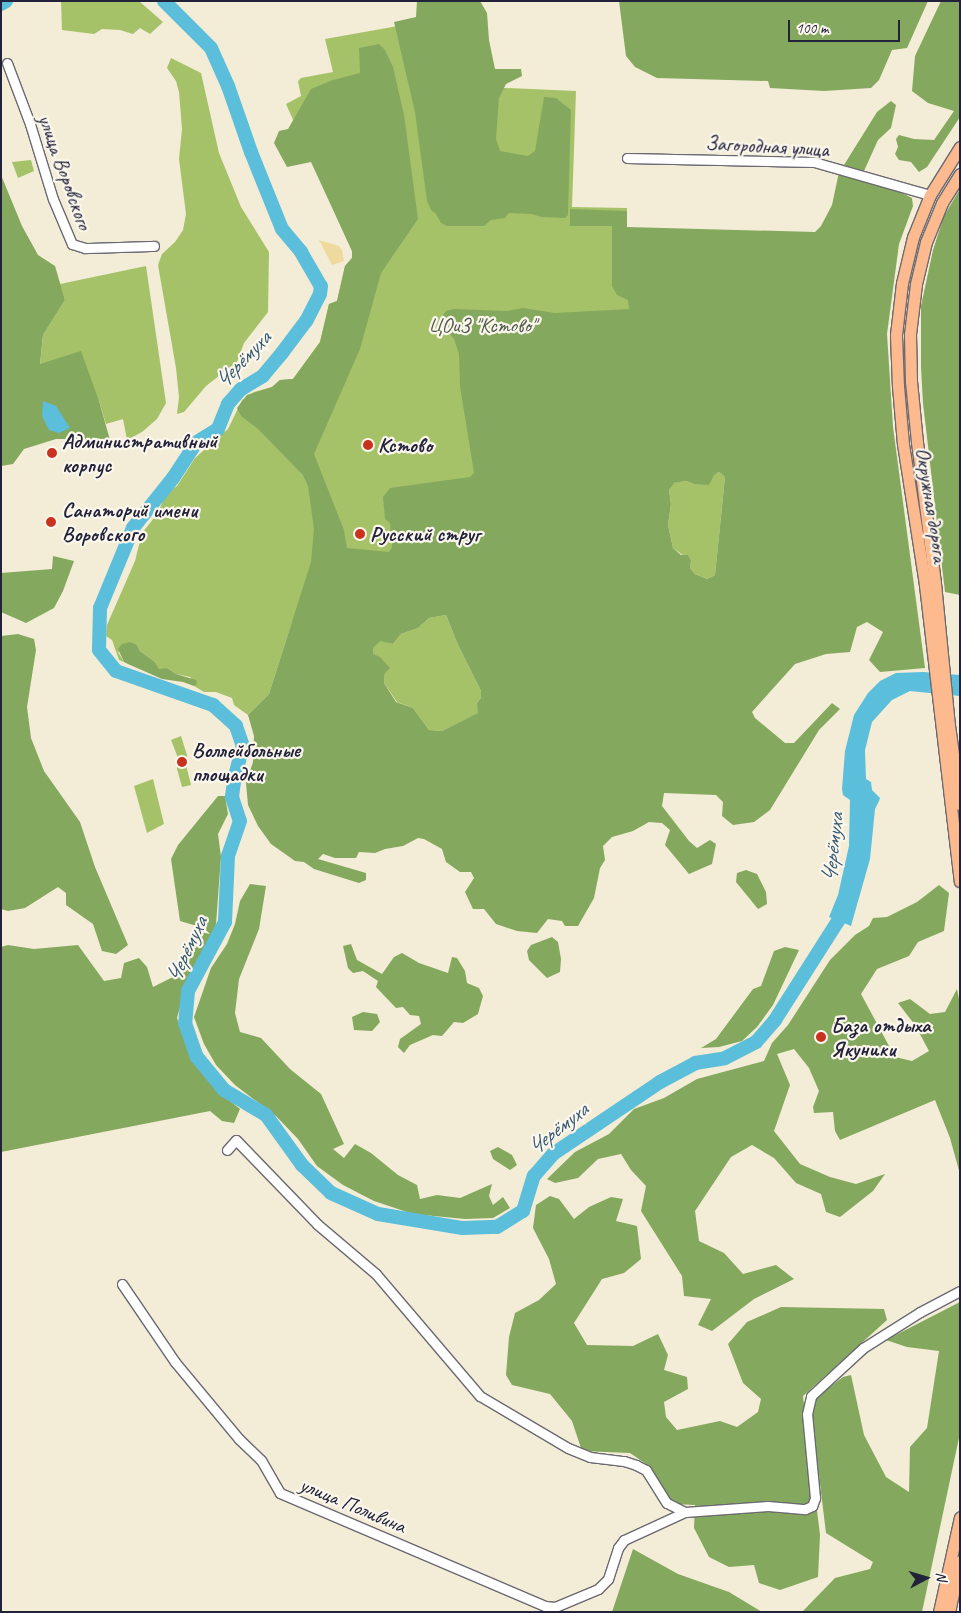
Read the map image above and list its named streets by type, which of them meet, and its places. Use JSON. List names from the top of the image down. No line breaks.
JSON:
{"streets":{"main road":["Окружная дорога"],"street":["Загородная улица","улица Воровского","улица Поливина"]},"crossings":[["Загородная улица","Окружная дорога"]],"water":["Черёмуха"],"parks":["ЦОиЗ \"Кстово\""],"places":["Кстово","Административный корпус","Санаторий имени Воровского","Русский струг","Воллейбольные площадки","База отдыха Якуники"],"scale_bar":"100 m","north":"right"}
